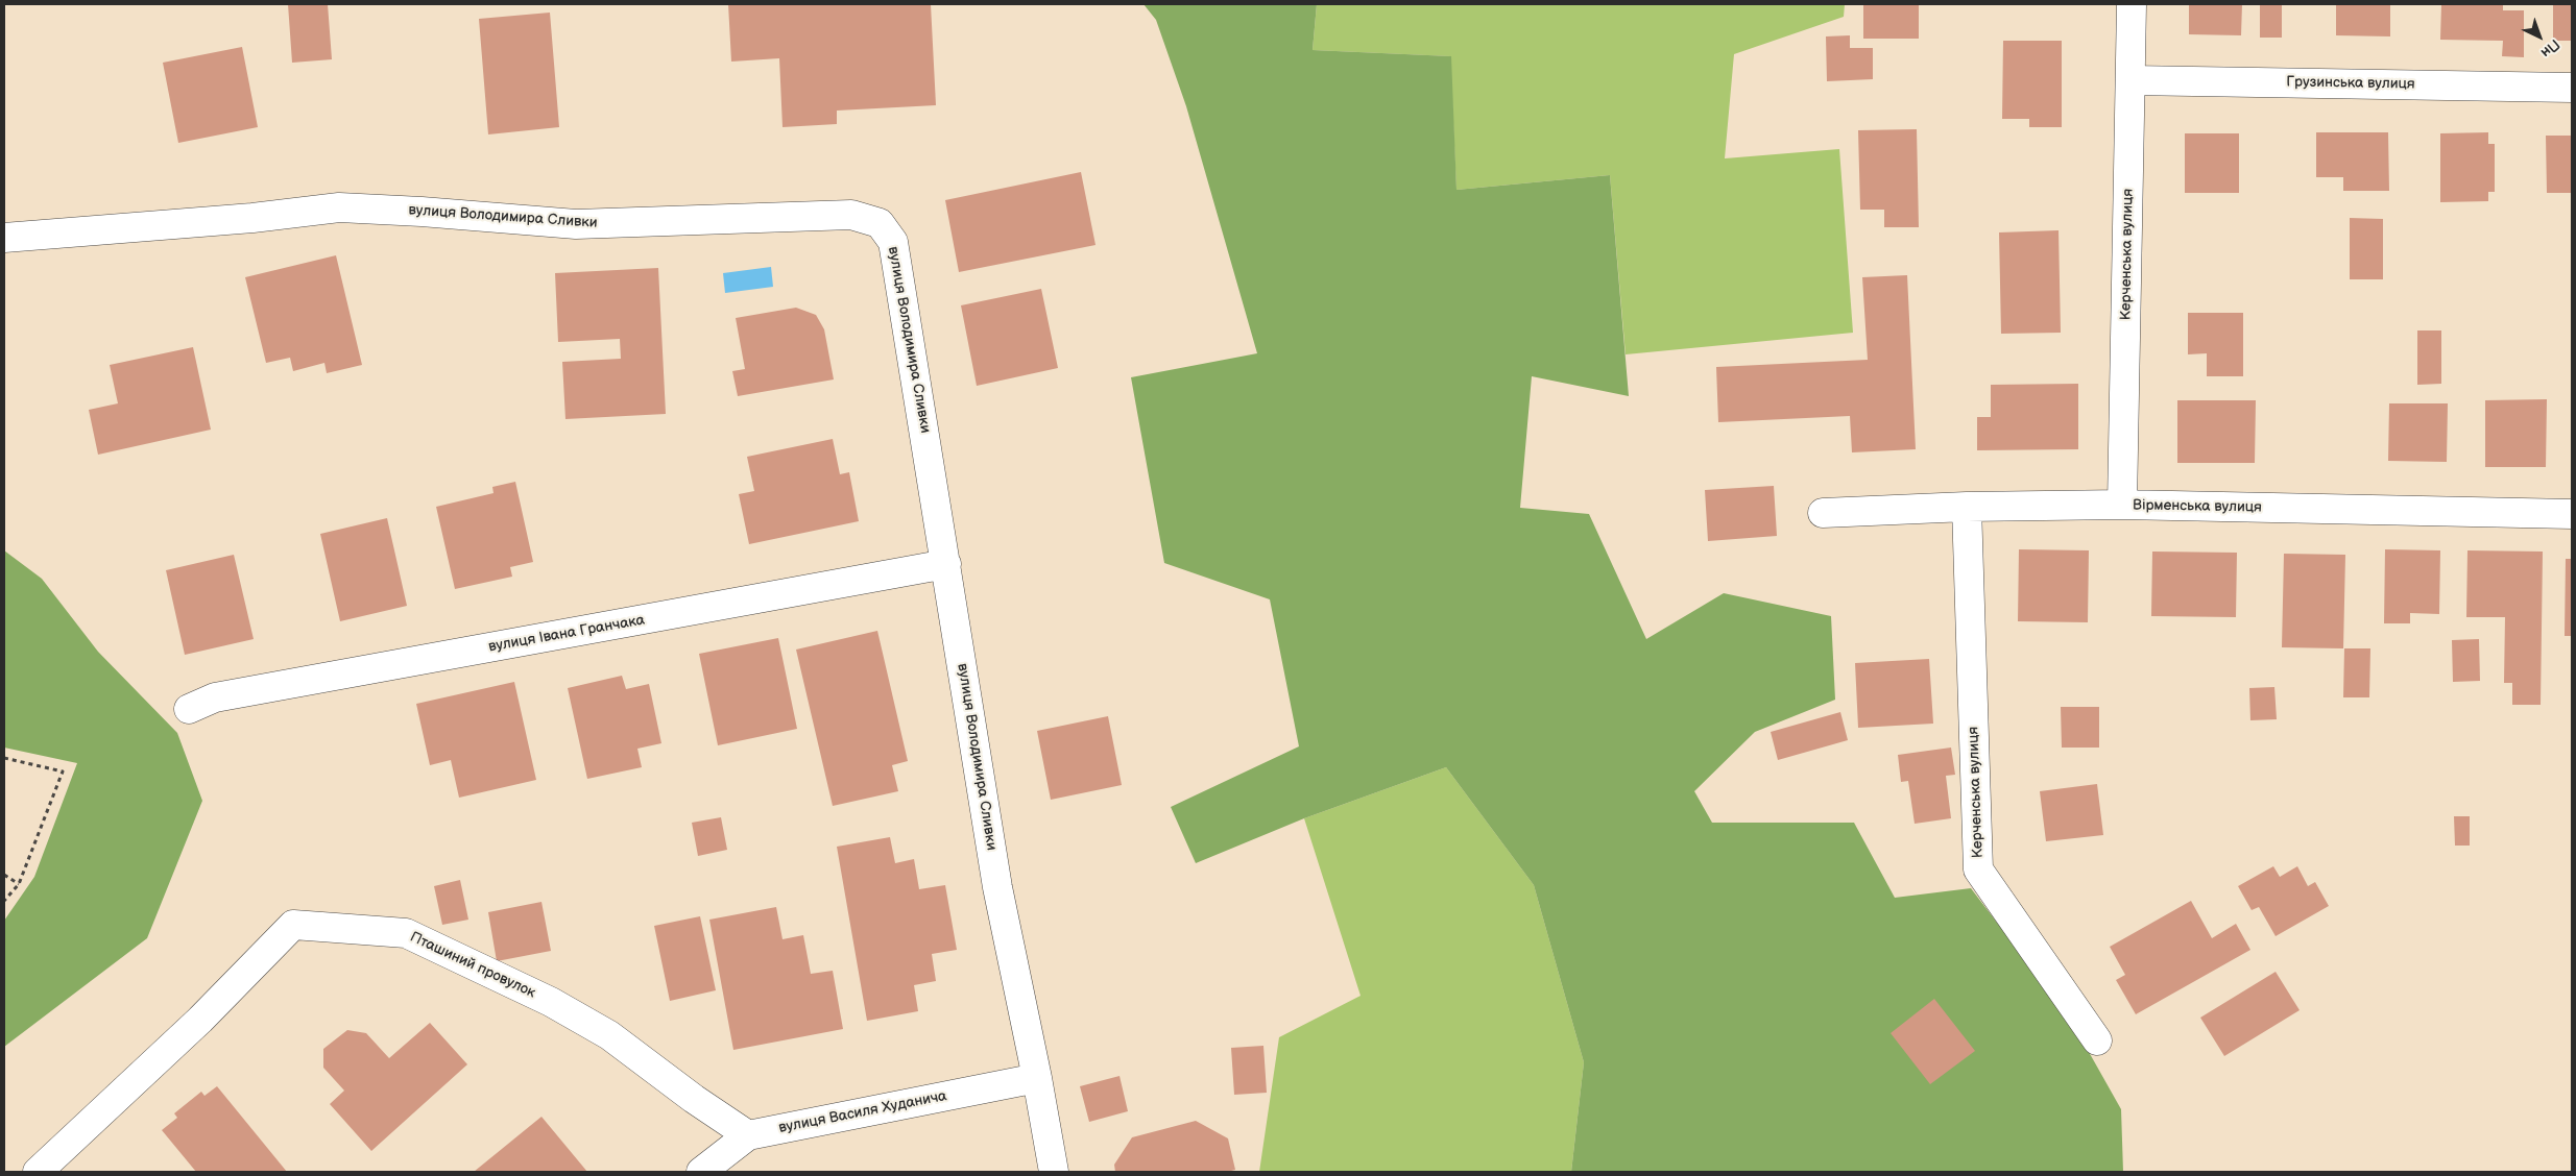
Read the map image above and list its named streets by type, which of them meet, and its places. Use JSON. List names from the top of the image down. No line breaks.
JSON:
{"streets":{"street":["Грузинська вулиця","вулиця Володимира Сливки","Керченська вулиця","Вірменська вулиця","вулиця Івана Гранчака","Пташиний провулок","вулиця Василя Худанича"]},"crossings":[["Грузинська вулиця","Керченська вулиця"],["вулиця Володимира Сливки","вулиця Івана Гранчака"],["вулиця Володимира Сливки","вулиця Василя Худанича"],["Керченська вулиця","Вірменська вулиця"],["Пташиний провулок","вулиця Василя Худанича"]],"north":"bottom right"}
